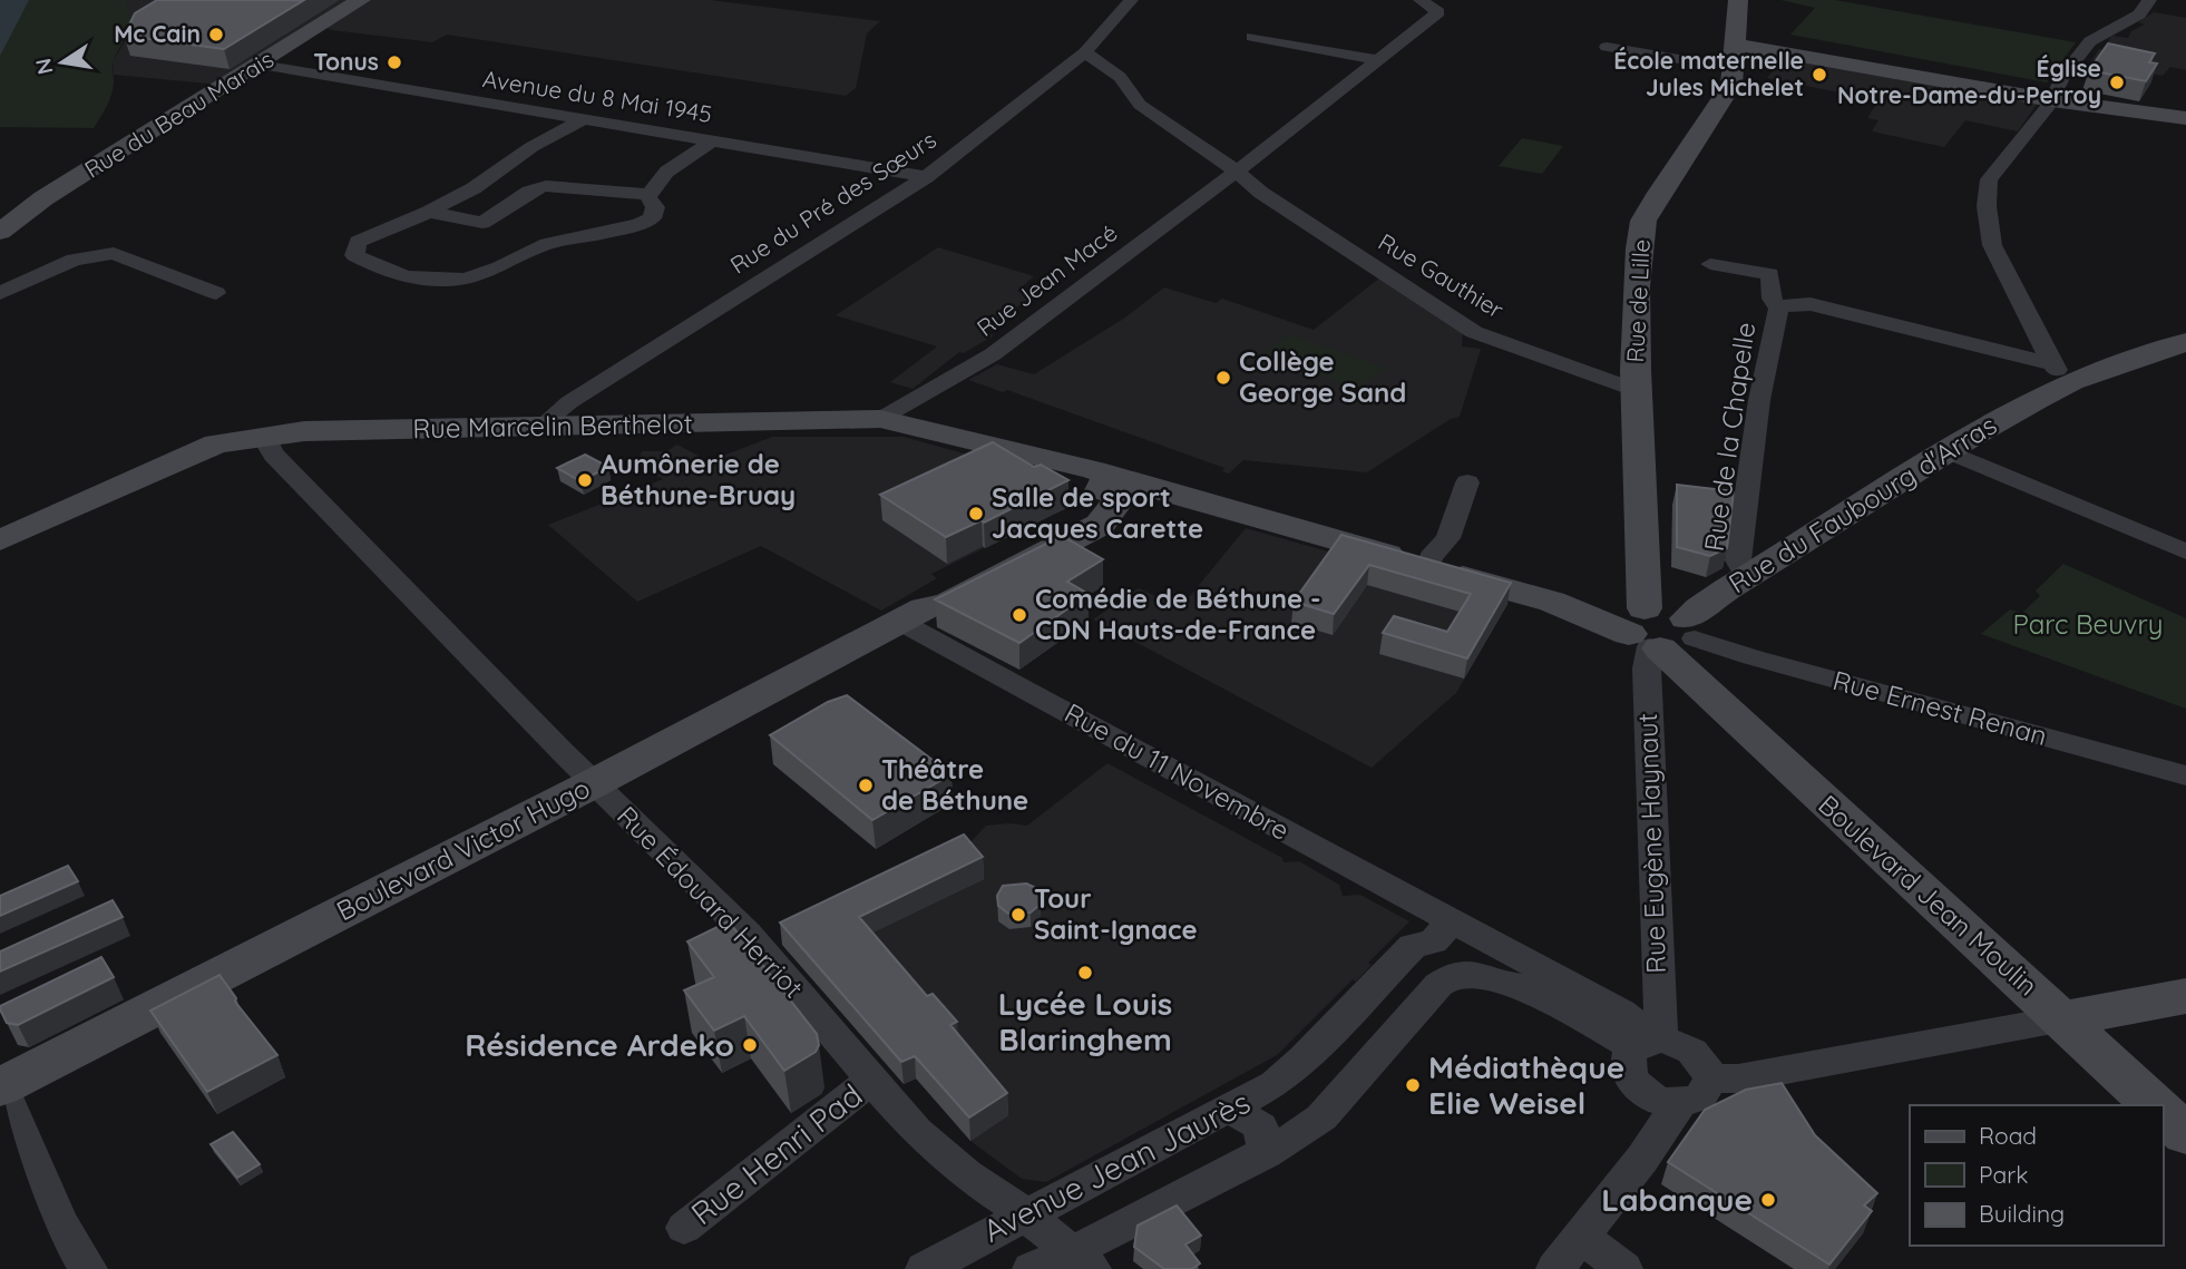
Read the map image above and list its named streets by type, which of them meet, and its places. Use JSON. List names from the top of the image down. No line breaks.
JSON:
{"streets":{"main road":["Rue du Beau Marais","Rue de Lille","Rue Marcelin Berthelot","Rue du Faubourg d'Arras","Boulevard Victor Hugo","Boulevard Jean Moulin"],"street":["Avenue du 8 Mai 1945","Rue du Pré des Sœurs","Rue Gauthier","Rue Jean Macé","Rue de la Chapelle","Rue Ernest Renan","Rue du 11 Novembre","Rue Eugène Haynaut","Rue Édouard Herriot","Rue Henri Pad","Avenue Jean Jaurès"]},"crossings":[["Avenue du 8 Mai 1945","Rue du Beau Marais"],["Avenue du 8 Mai 1945","Rue du Pré des Sœurs"],["Rue du Pré des Sœurs","Rue Gauthier"],["Rue du Pré des Sœurs","Rue Marcelin Berthelot"],["Rue Gauthier","Rue Jean Macé"],["Rue Gauthier","Rue de Lille"],["Rue Jean Macé","Rue Marcelin Berthelot"],["Rue de Lille","Rue du Faubourg d'Arras"],["Rue de Lille","Rue Ernest Renan"],["Rue de Lille","Rue Eugène Haynaut"],["Rue de Lille","Boulevard Jean Moulin"],["Rue Marcelin Berthelot","Boulevard Victor Hugo"],["Rue Marcelin Berthelot","Rue Édouard Herriot"],["Rue de la Chapelle","Rue du Faubourg d'Arras"],["Rue du Faubourg d'Arras","Rue Ernest Renan"],["Rue du Faubourg d'Arras","Rue Eugène Haynaut"],["Rue du Faubourg d'Arras","Boulevard Jean Moulin"],["Rue Ernest Renan","Rue Eugène Haynaut"],["Rue Ernest Renan","Boulevard Jean Moulin"],["Rue du 11 Novembre","Rue Eugène Haynaut"],["Rue du 11 Novembre","Boulevard Victor Hugo"],["Rue du 11 Novembre","Avenue Jean Jaurès"],["Rue Eugène Haynaut","Boulevard Jean Moulin"],["Rue Eugène Haynaut","Avenue Jean Jaurès"],["Boulevard Victor Hugo","Rue Édouard Herriot"],["Rue Édouard Herriot","Rue Henri Pad"],["Rue Édouard Herriot","Avenue Jean Jaurès"]],"parks":["Parc Beuvry"],"places":["Mc Cain","Tonus","École maternelle Jules Michelet","Église Notre-Dame-du-Perroy","Collège George Sand","Aumônerie de Béthune-Bruay","Salle de sport Jacques Carette","Comédie de Béthune - CDN Hauts-de-France","Théâtre de Béthune","Tour Saint-Ignace","Lycée Louis Blaringhem","Résidence Ardeko","Médiathèque Elie Weisel","Labanque"],"legend":["Road","Park","Building"],"north":"left"}
